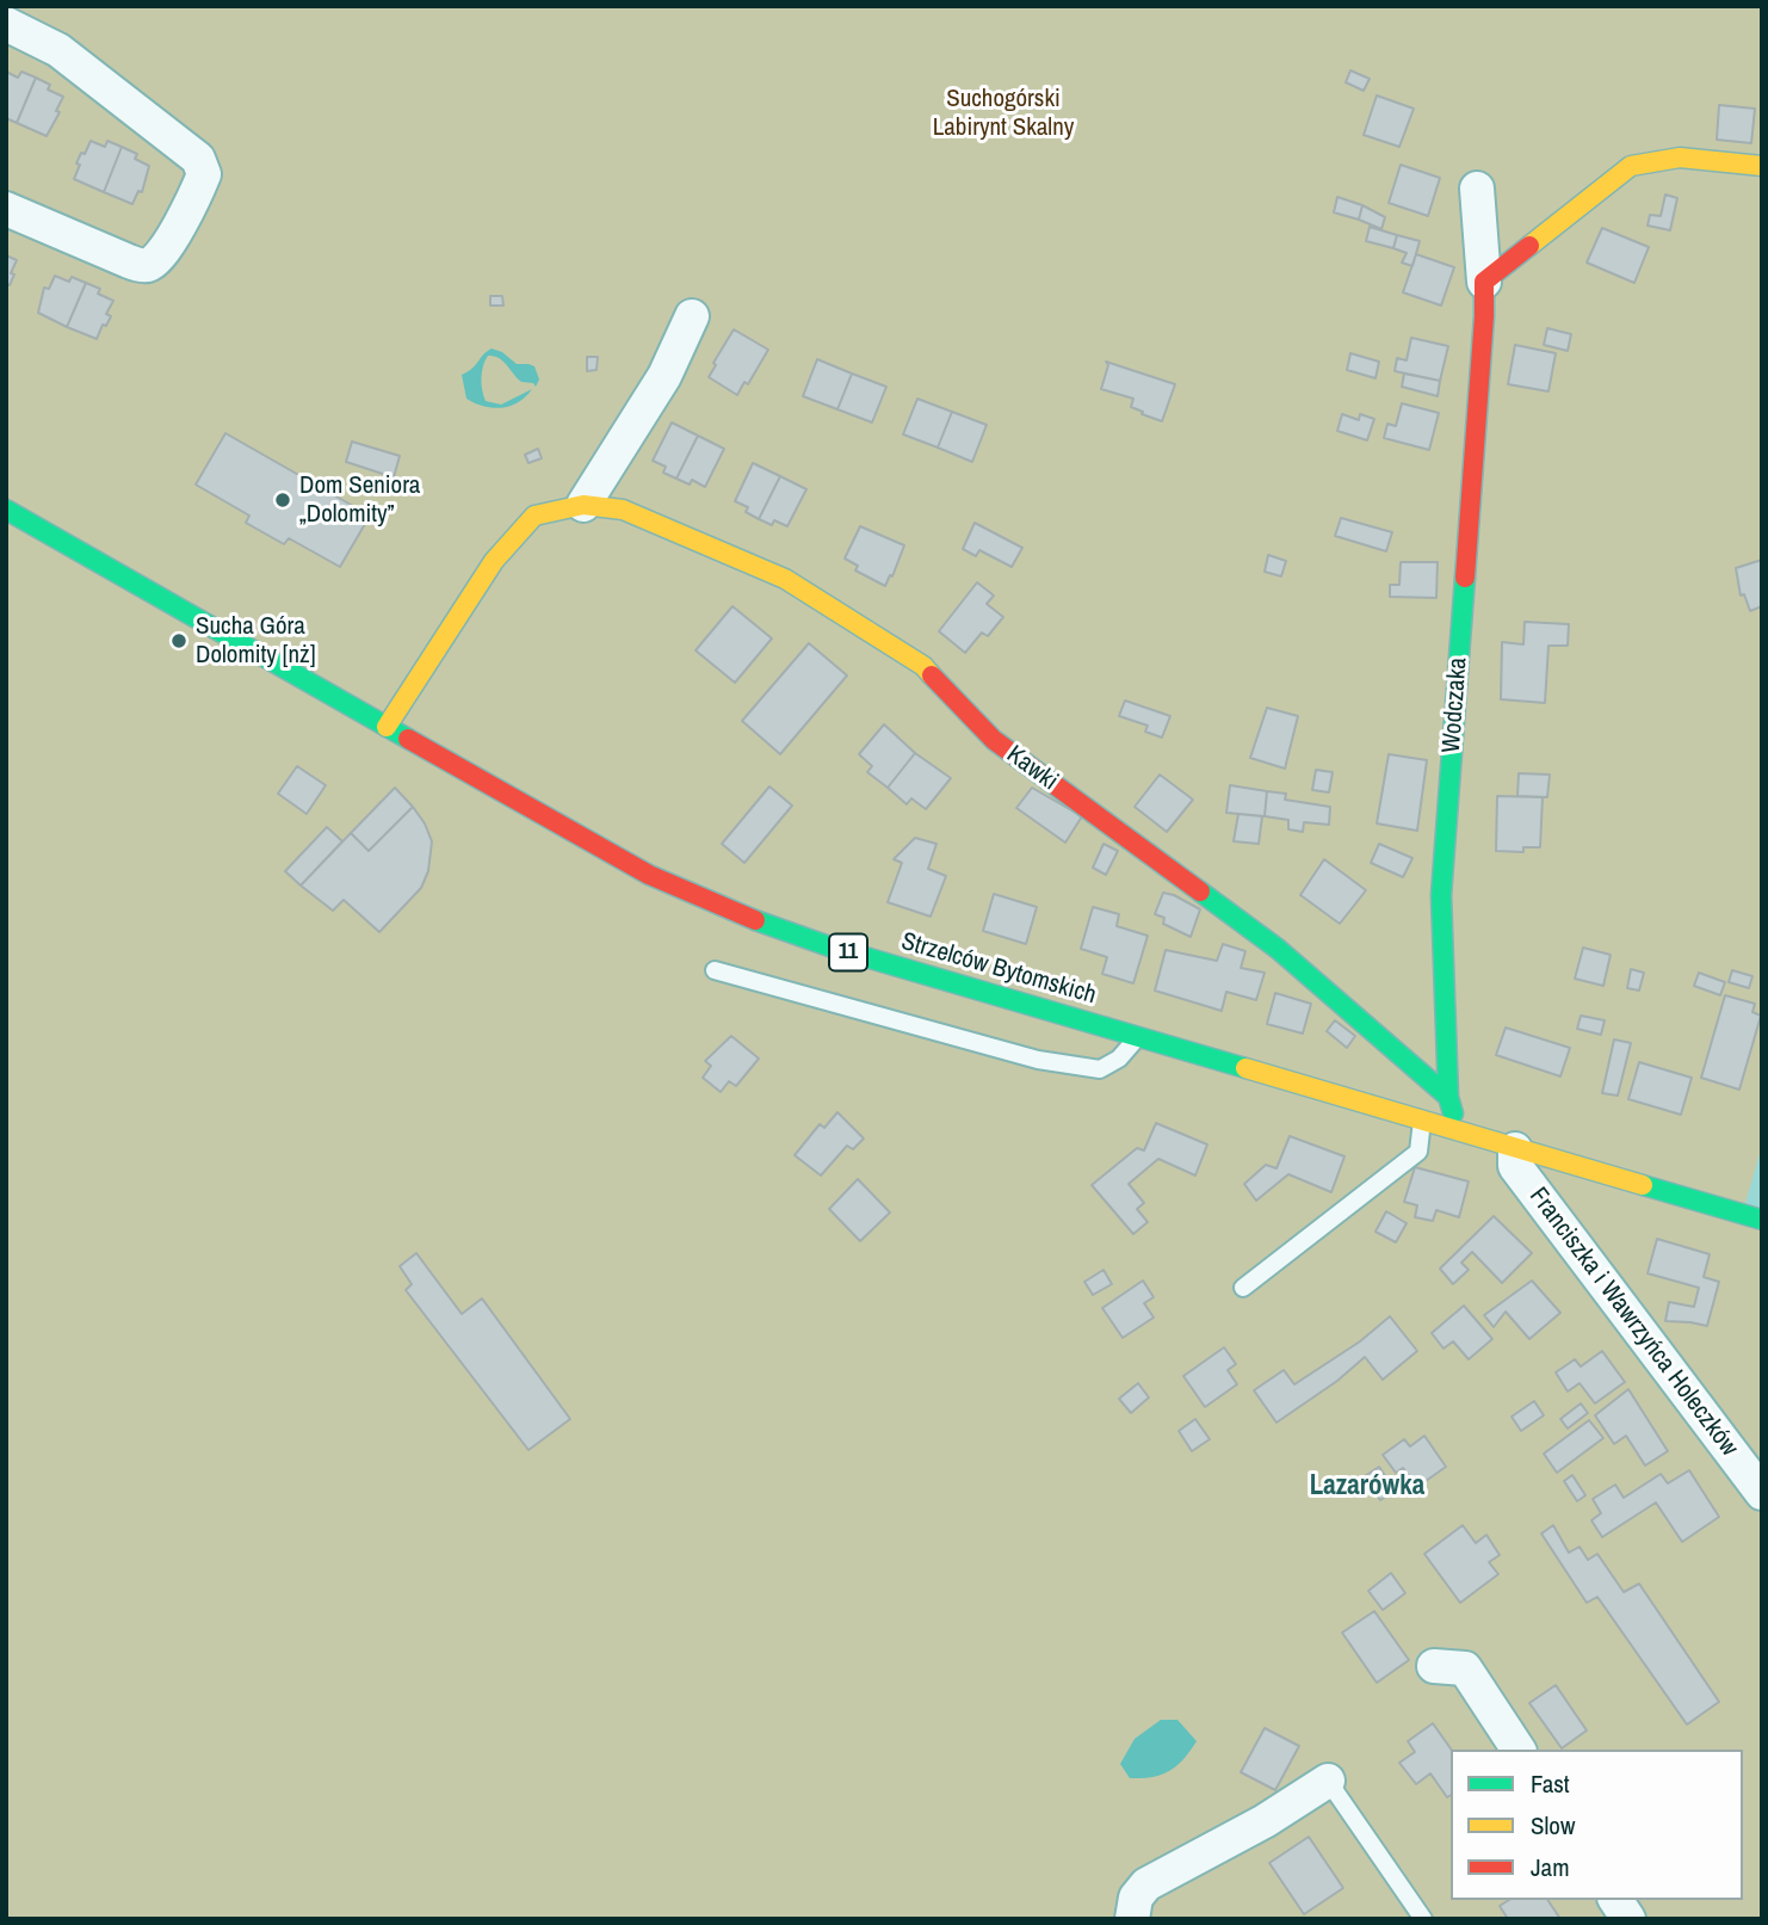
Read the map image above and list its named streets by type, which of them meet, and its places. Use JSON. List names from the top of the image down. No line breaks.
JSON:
{"streets":{"main road":["Wodczaka","Kawki","11","Strzelców Bytomskich"],"street":["Franciszka i Wawrzyńca Holeczków"]},"crossings":[["Wodczaka","Kawki"],["Wodczaka","Strzelców Bytomskich"],["Kawki","Strzelców Bytomskich"],["Strzelców Bytomskich","Franciszka i Wawrzyńca Holeczków"]],"districts":["Lazarówka"],"parks":["Suchogórski Labirynt Skalny"],"places":["Dom Seniora „Dolomity”","Sucha Góra Dolomity [nż]"],"legend":["Fast","Slow","Jam"]}
